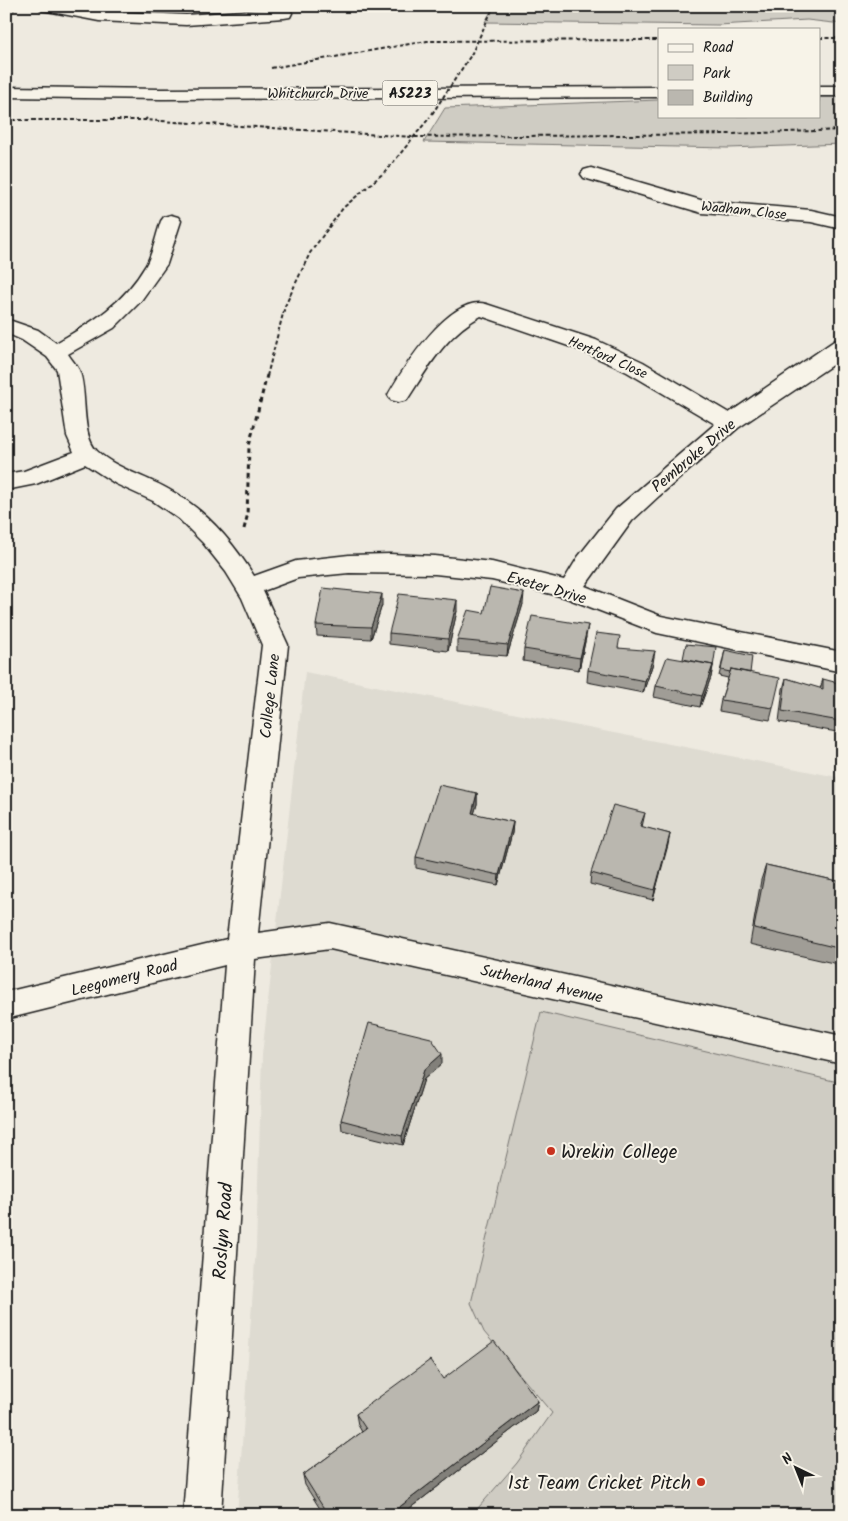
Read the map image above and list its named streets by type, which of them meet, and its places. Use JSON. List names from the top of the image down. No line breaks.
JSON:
{"streets":{"street":["Whitchurch Drive","A5223","Wadham Close","Hertford Close","Pembroke Drive","Exeter Drive","College Lane","Leegomery Road","Sutherland Avenue","Roslyn Road"]},"crossings":[["Hertford Close","Pembroke Drive"],["Pembroke Drive","Exeter Drive"],["Exeter Drive","College Lane"],["College Lane","Leegomery Road"],["College Lane","Sutherland Avenue"],["College Lane","Roslyn Road"],["Leegomery Road","Sutherland Avenue"],["Leegomery Road","Roslyn Road"],["Sutherland Avenue","Roslyn Road"]],"places":["Wrekin College","1st Team Cricket Pitch"],"legend":["Road","Park","Building"],"north":"top left"}
